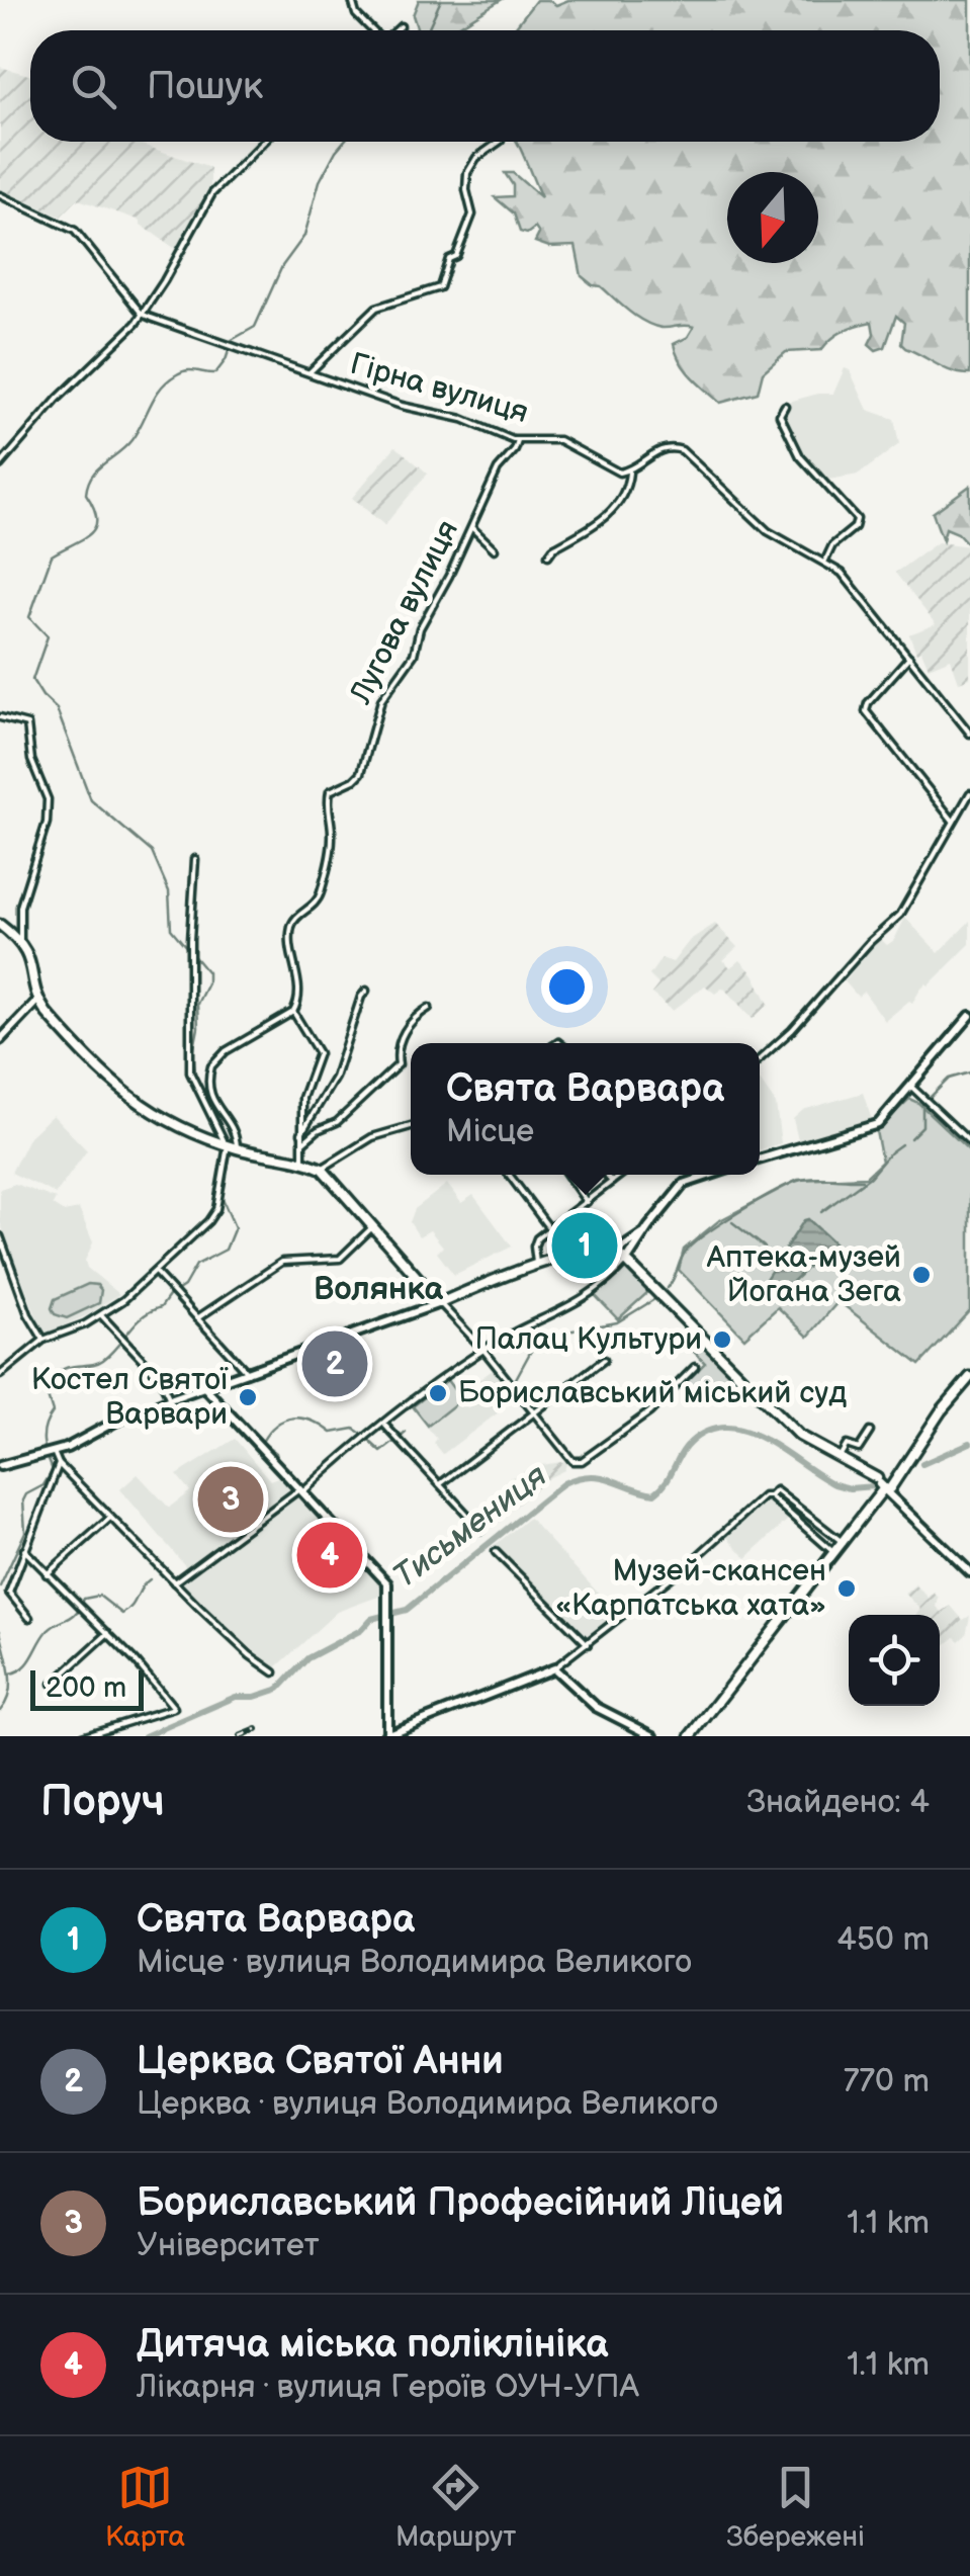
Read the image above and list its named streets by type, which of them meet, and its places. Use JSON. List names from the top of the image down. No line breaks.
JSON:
{"streets":{"street":["Гірна вулиця","Лугова вулиця"]},"crossings":[["Гірна вулиця","Лугова вулиця"]],"districts":["Волянка"],"water":["Тисьмениця"],"places":["Аптека-музей Йогана Зега","Палац Культури","Бориславський міський суд","Костел Святої Варвари","Музей-скансен «Карпатська хата»"],"scale_bar":"200 m","north":"bottom","page":{"search":"Пошук","popup":["Свята Варвара","Місце"],"pins":["1","2","3","4"],"scale":"200 m","heading":["Поруч","Знайдено: 4"],"list":[{"mark":"1","name":"Свята Варвара","note":"Місце · вулиця Володимира Великого","value":"450 m"},{"mark":"2","name":"Церква Святої Анни","note":"Церква · вулиця Володимира Великого","value":"770 m"},{"mark":"3","name":"Бориславський Професійний Ліцей","note":"Університет","value":"1.1 km"},{"mark":"4","name":"Дитяча міська поліклініка","note":"Лікарня · вулиця Героїв ОУН-УПА","value":"1.1 km"}],"nav":["Карта","Маршрут","Збережені"]}}
